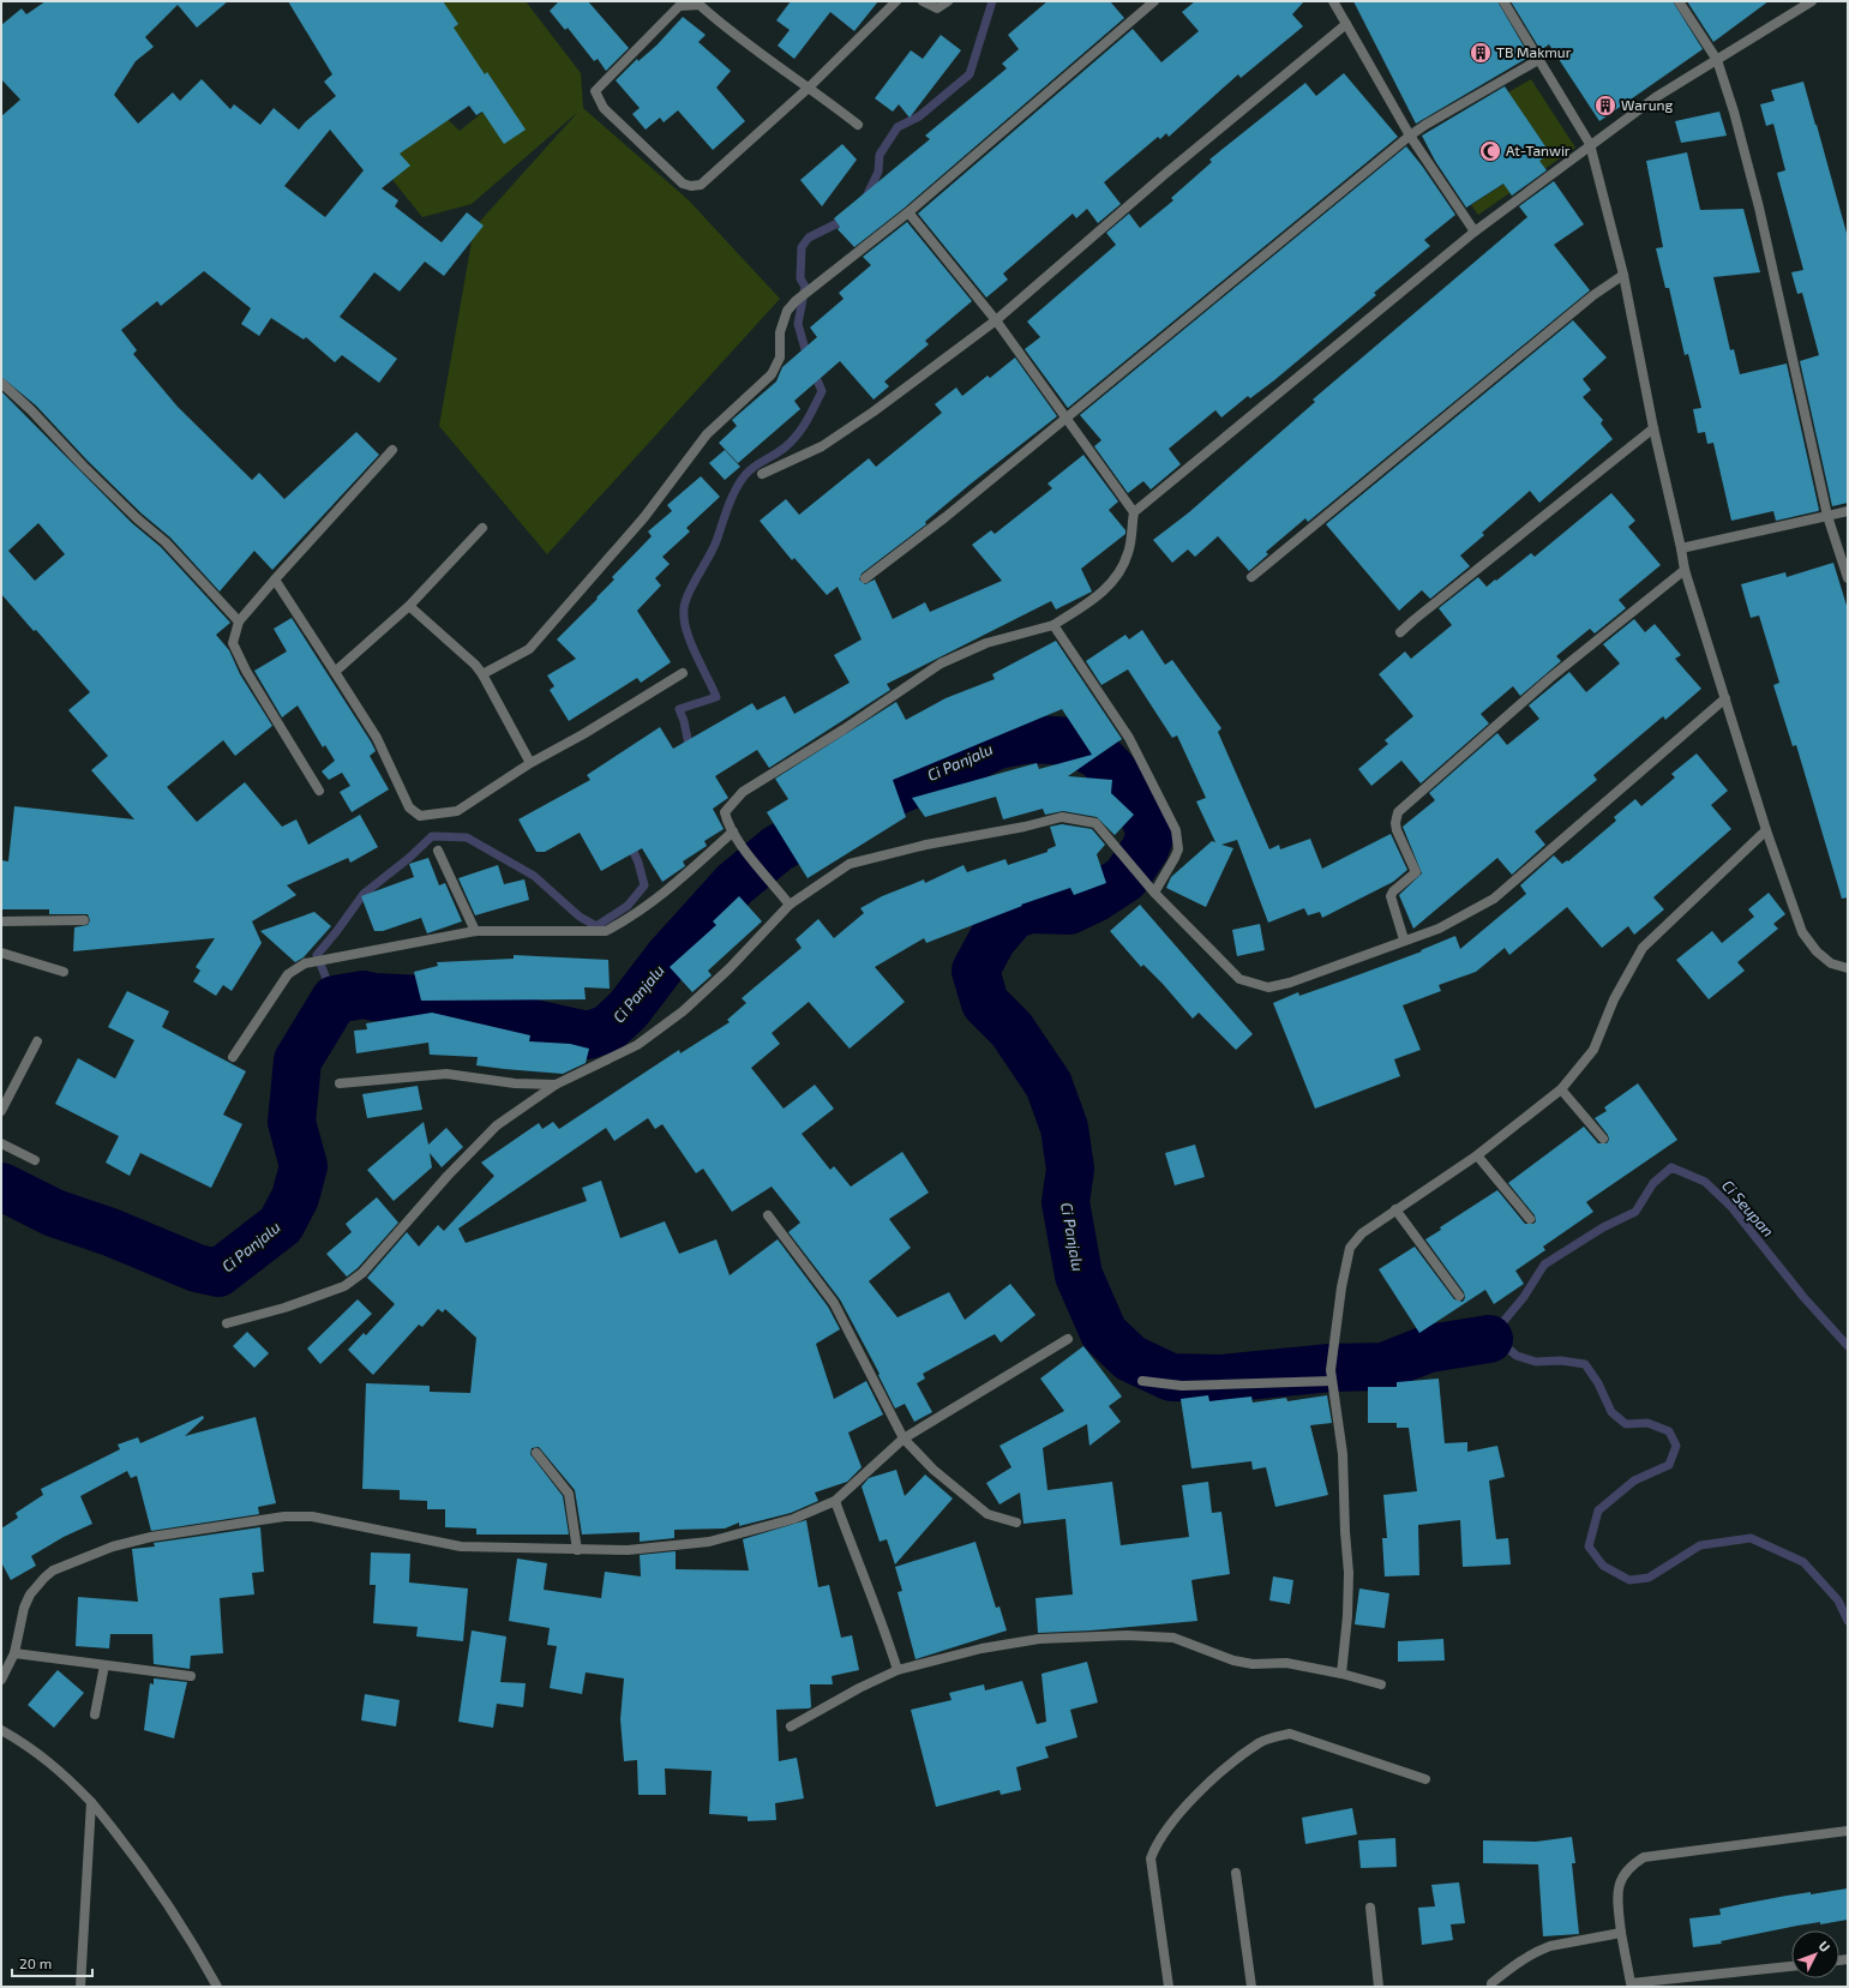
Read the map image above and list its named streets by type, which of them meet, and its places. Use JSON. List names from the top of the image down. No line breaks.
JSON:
{"water":["Ci Panjalu","Ci Seupan"],"places":{"building":["TB Makmur","Warung"],"mosque":["At-Tanwir"]},"scale_bar":"20 m","north":"top right"}
